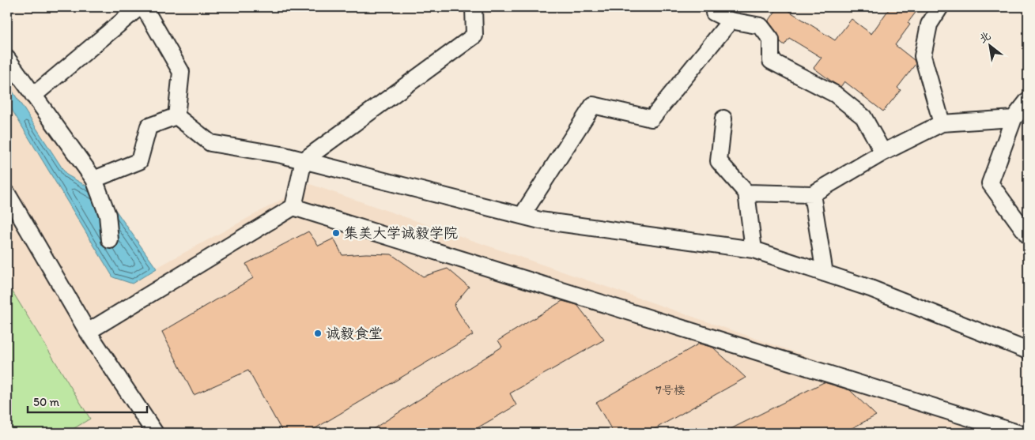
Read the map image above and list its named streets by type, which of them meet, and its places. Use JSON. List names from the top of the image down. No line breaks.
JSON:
{"places":["集美大学诚毅学院","诚毅食堂"],"house_numbers":["7号楼"],"scale_bar":"50 m","north":"top left"}
